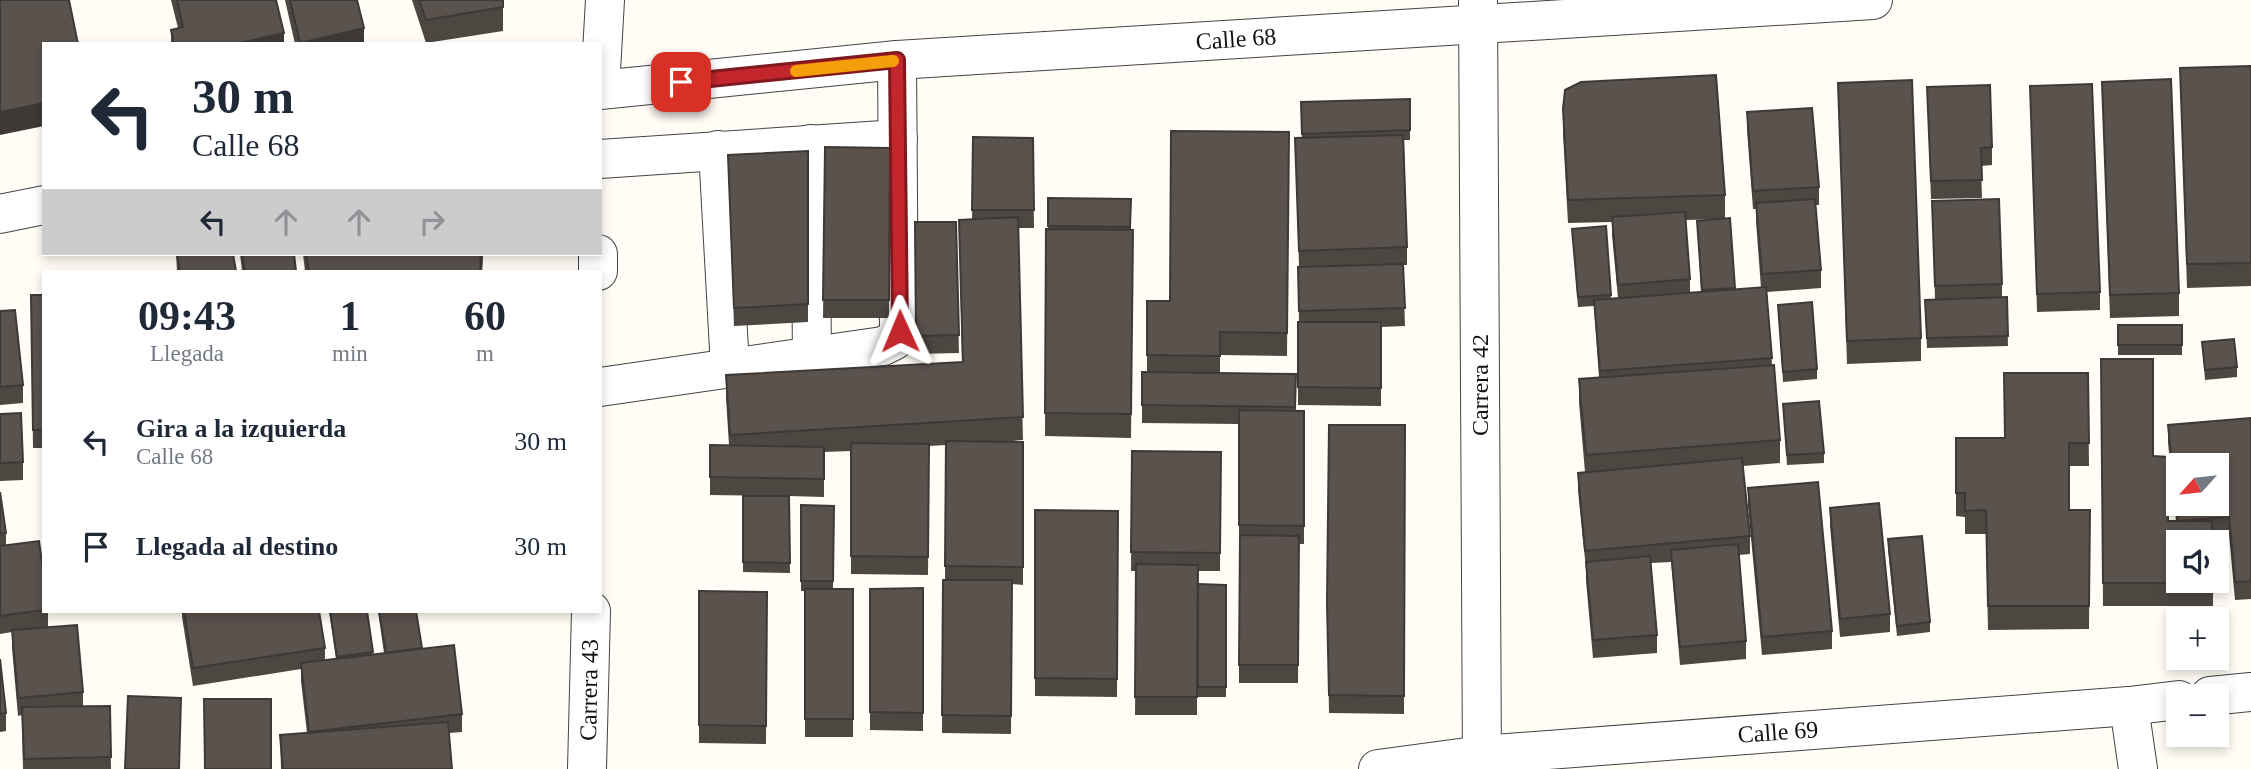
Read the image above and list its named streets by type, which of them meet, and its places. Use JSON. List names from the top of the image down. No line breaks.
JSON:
{"streets":{"street":["Calle 68","Carrera 42","Carrera 43","Calle 69"]},"crossings":[["Calle 68","Carrera 42"],["Carrera 42","Calle 69"]],"north":"bottom left","page":{"turn":["30 m","Calle 68"],"eta":["09:43","Llegada","1","min","60","m"],"list":[{"name":"Gira a la izquierda","note":"Calle 68","value":"30 m"},{"name":"Llegada al destino","value":"30 m"}],"map_buttons":["+","−"]}}
